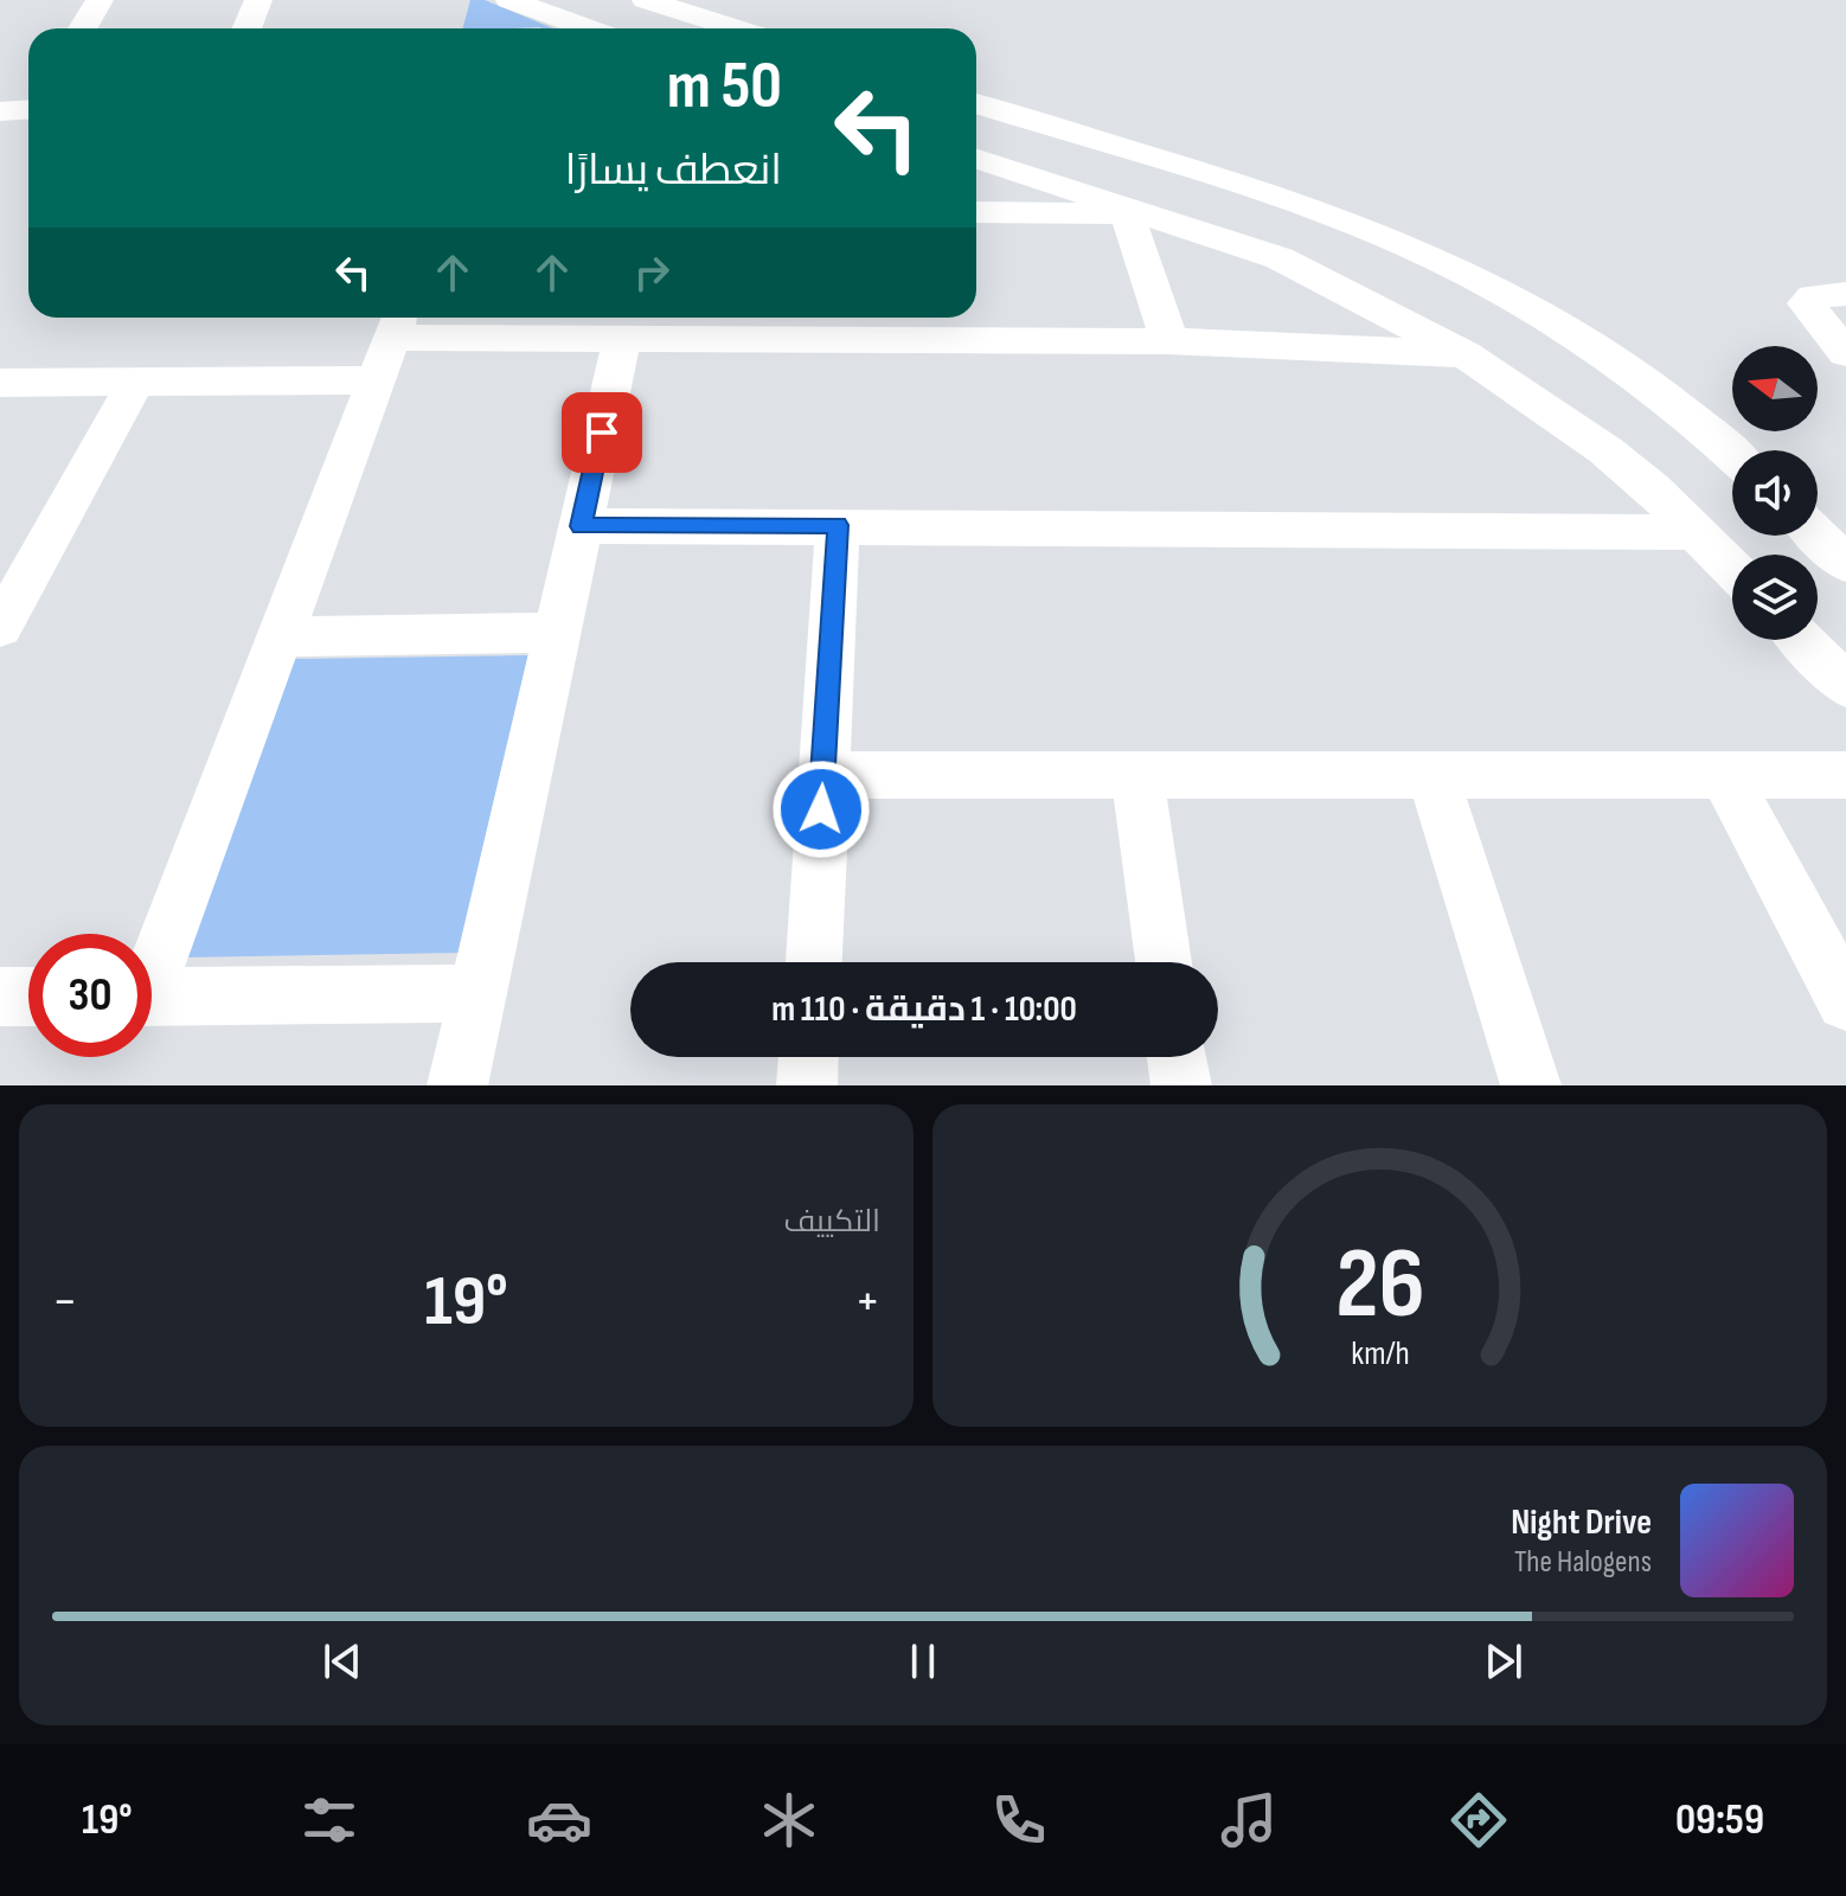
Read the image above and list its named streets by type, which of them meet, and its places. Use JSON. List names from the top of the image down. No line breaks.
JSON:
{"north":"left","page":{"turn":["50 m","انعطف يسارًا"],"limit":"30","trip":"10:00 · 1 دقيقة · 110 m","tile":"التكييف","heat":["−","19°","+"],"song":["Night Drive","The Halogens"],"tabs":["09:59","19°"],"gauge":["26","km/h"]}}
